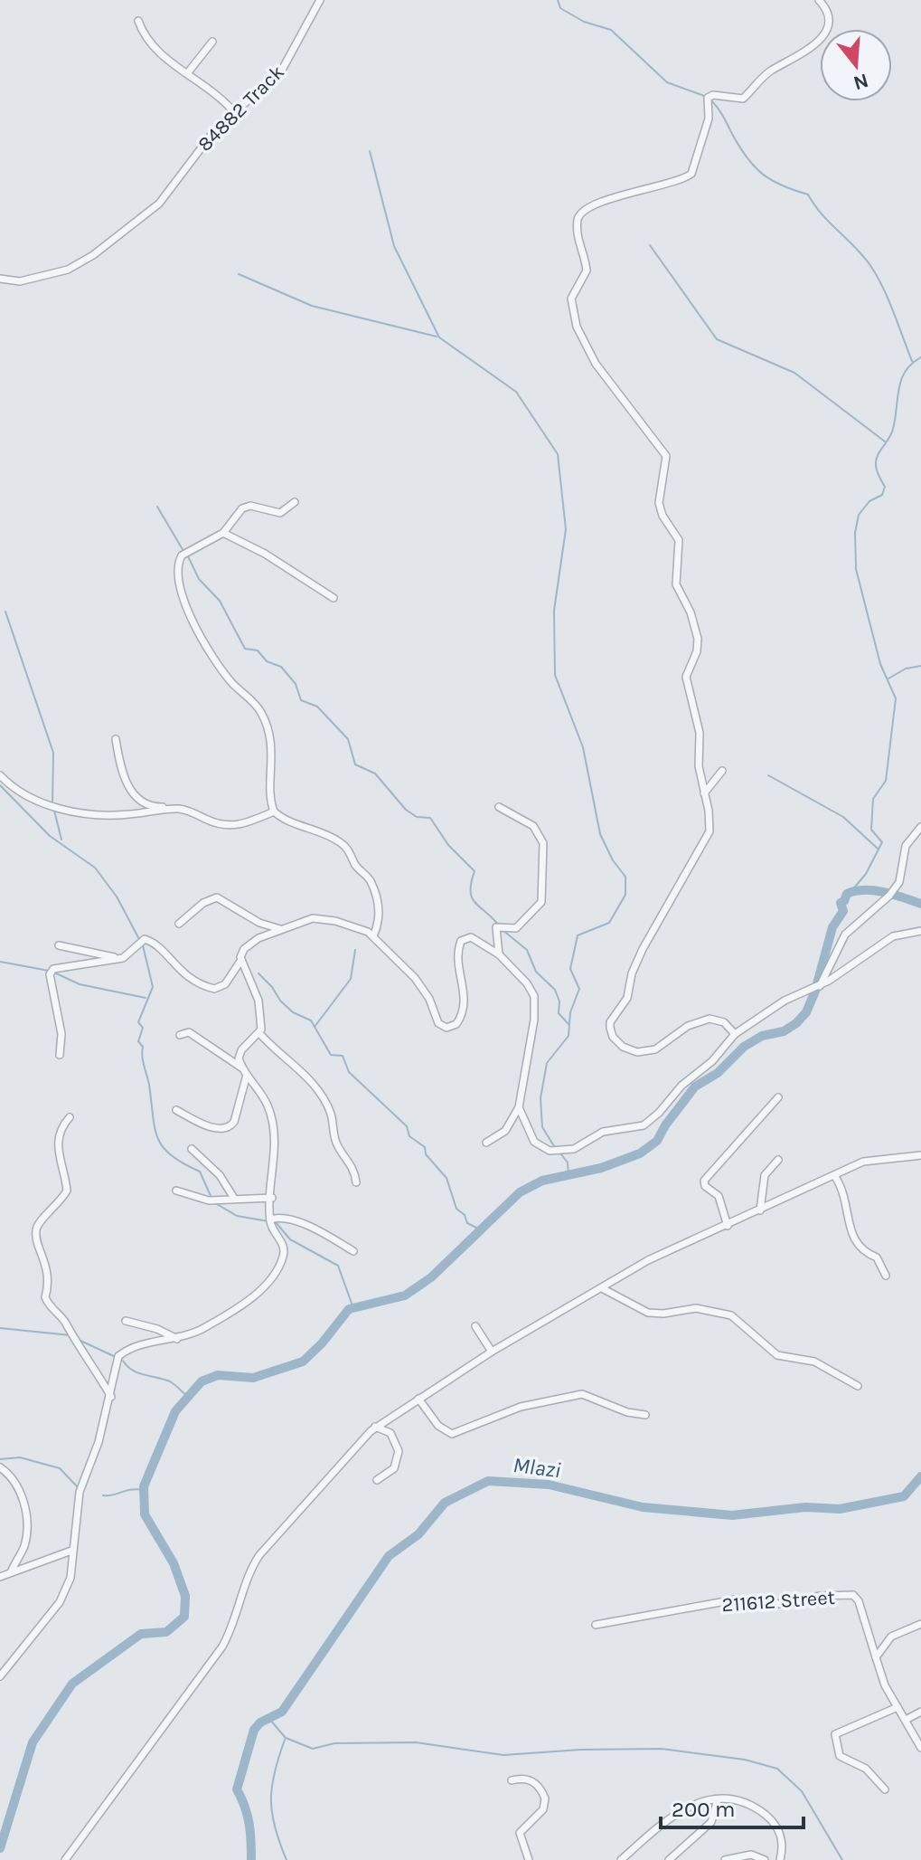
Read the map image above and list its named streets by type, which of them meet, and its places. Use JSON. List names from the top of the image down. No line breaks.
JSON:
{"streets":{"street":["84882 Track","211612 Street"]},"water":["Mlazi"],"scale_bar":"200 m","north":"bottom"}
